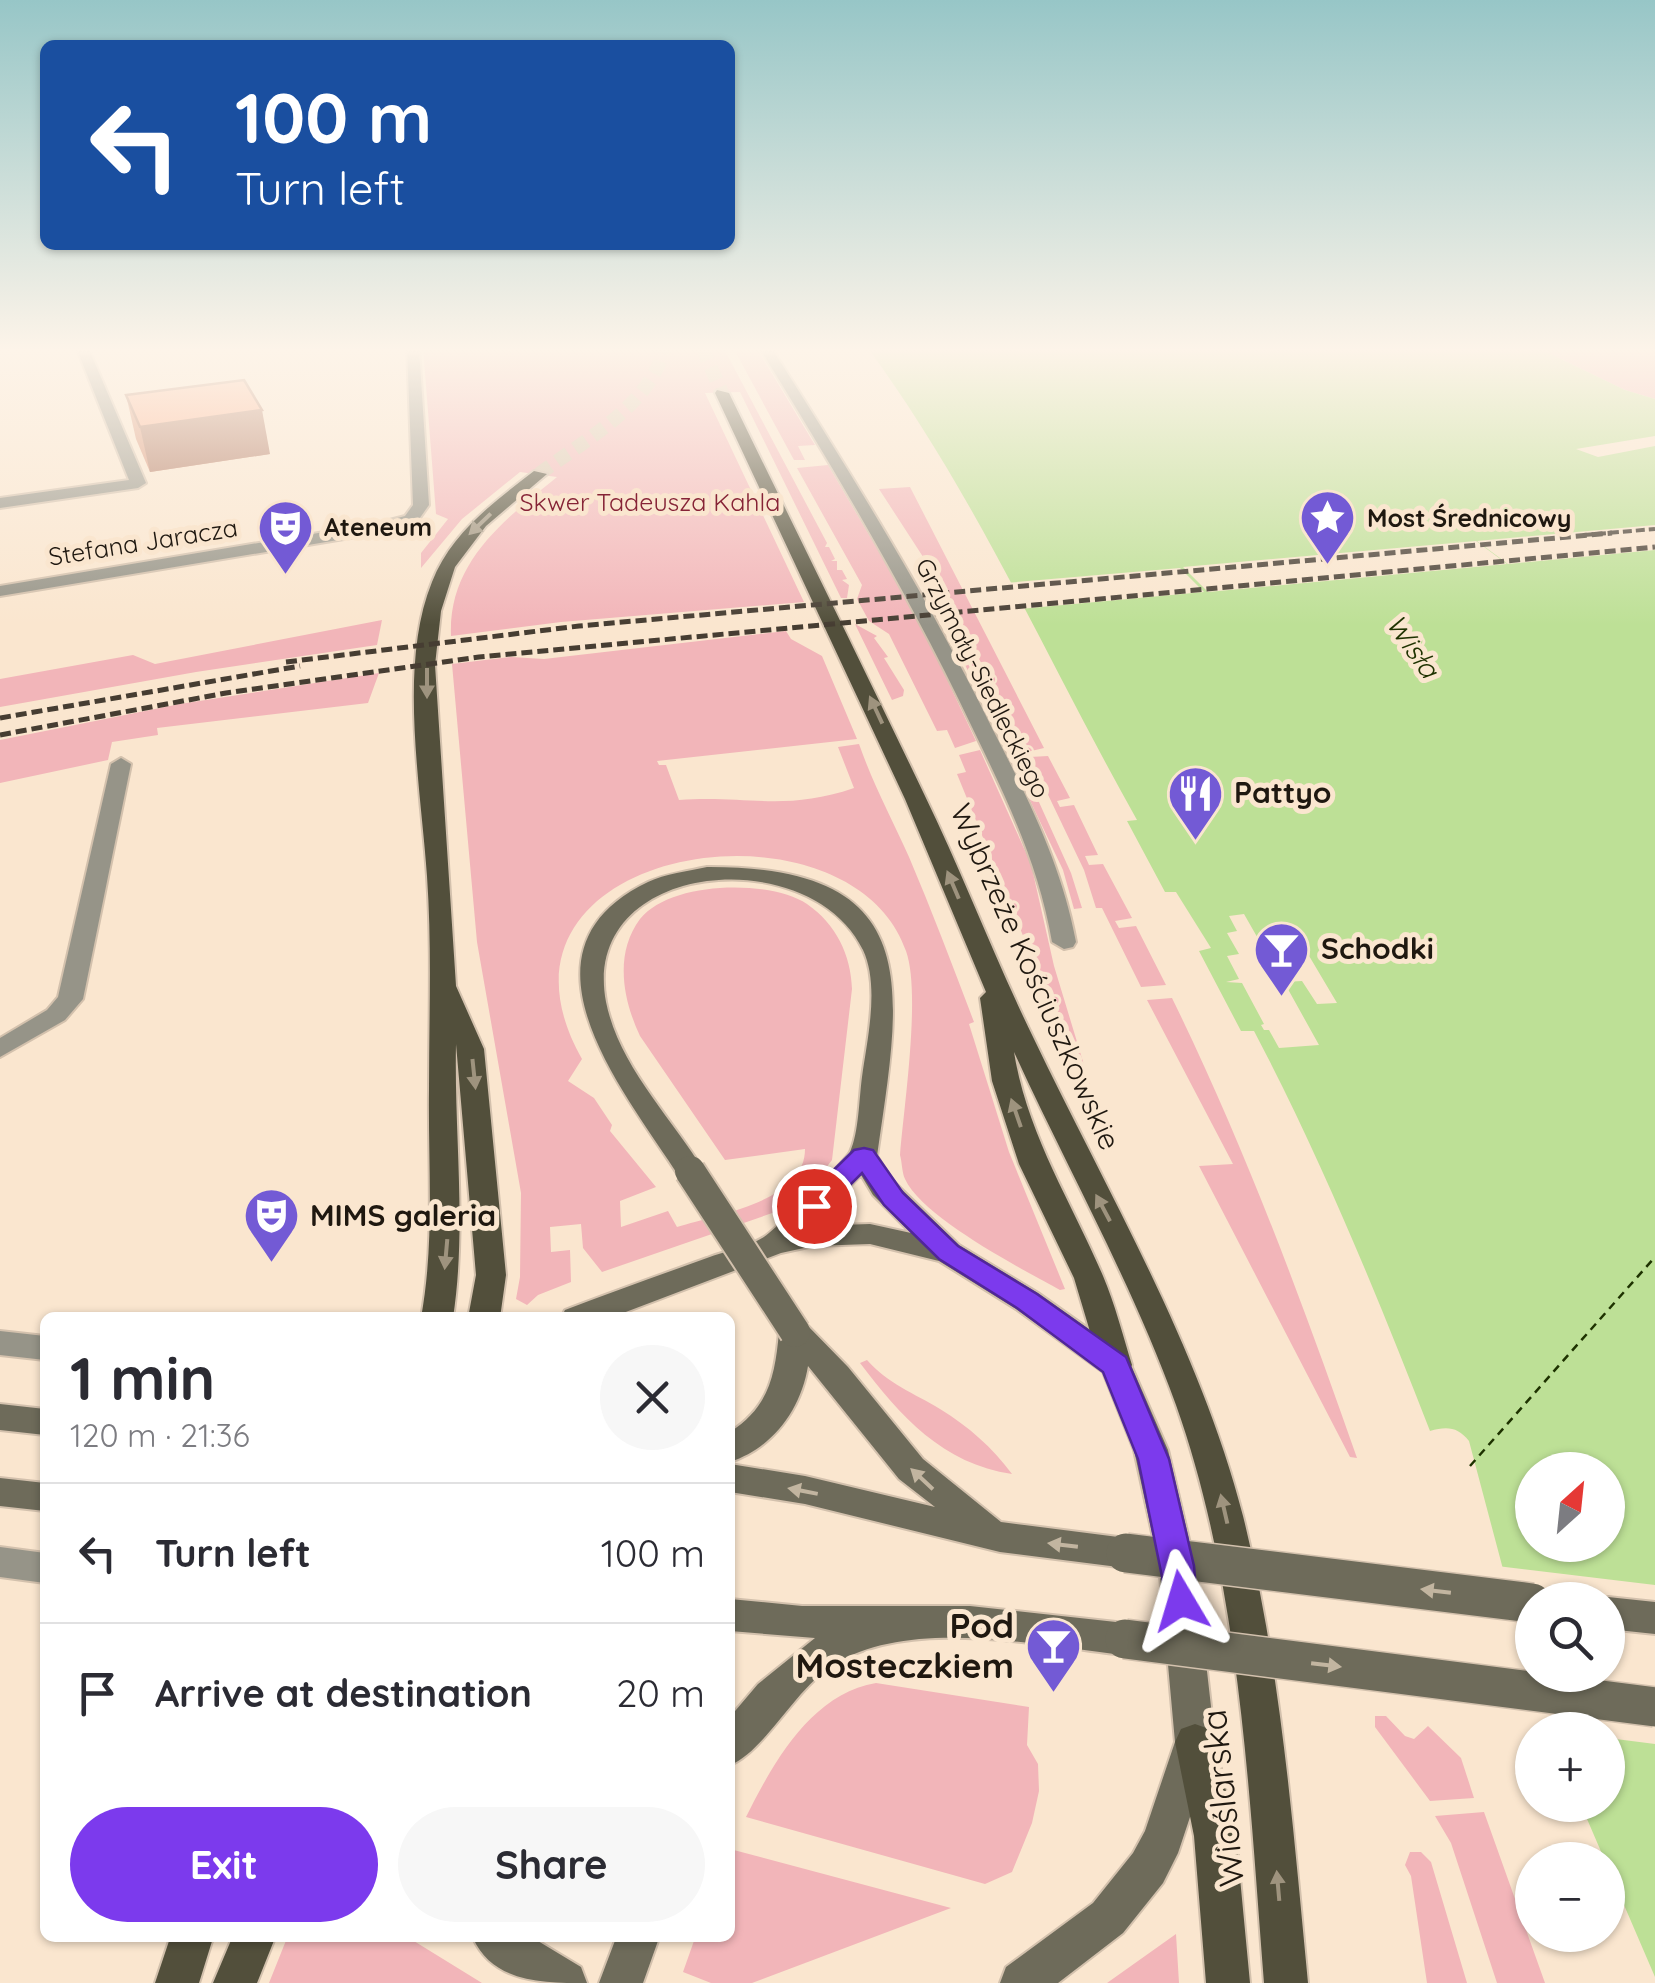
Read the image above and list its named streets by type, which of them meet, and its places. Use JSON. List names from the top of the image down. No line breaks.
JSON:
{"streets":{"main road":["Wybrzeże Kościuszkowskie","Wioślarska"],"street":["Stefana Jaracza","Grzymały-Siedleckiego"]},"crossings":[["Wybrzeże Kościuszkowskie","Wioślarska"]],"water":["Wisła"],"parks":["Skwer Tadeusza Kahla"],"places":{"place":["Most Średnicowy"],"theatre":["Ateneum","MIMS galeria"],"restaurant":["Pattyo"],"bar":["Schodki","Pod Mosteczkiem"]},"north":"top right","page":{"turn":["100 m","Turn left"],"heading":["1 min","120 m · 21:36"],"map_buttons":["+","−"],"list":[{"name":"Turn left","value":"100 m"},{"name":"Arrive at destination","value":"20 m"}],"buttons":["Exit","Share"]}}
